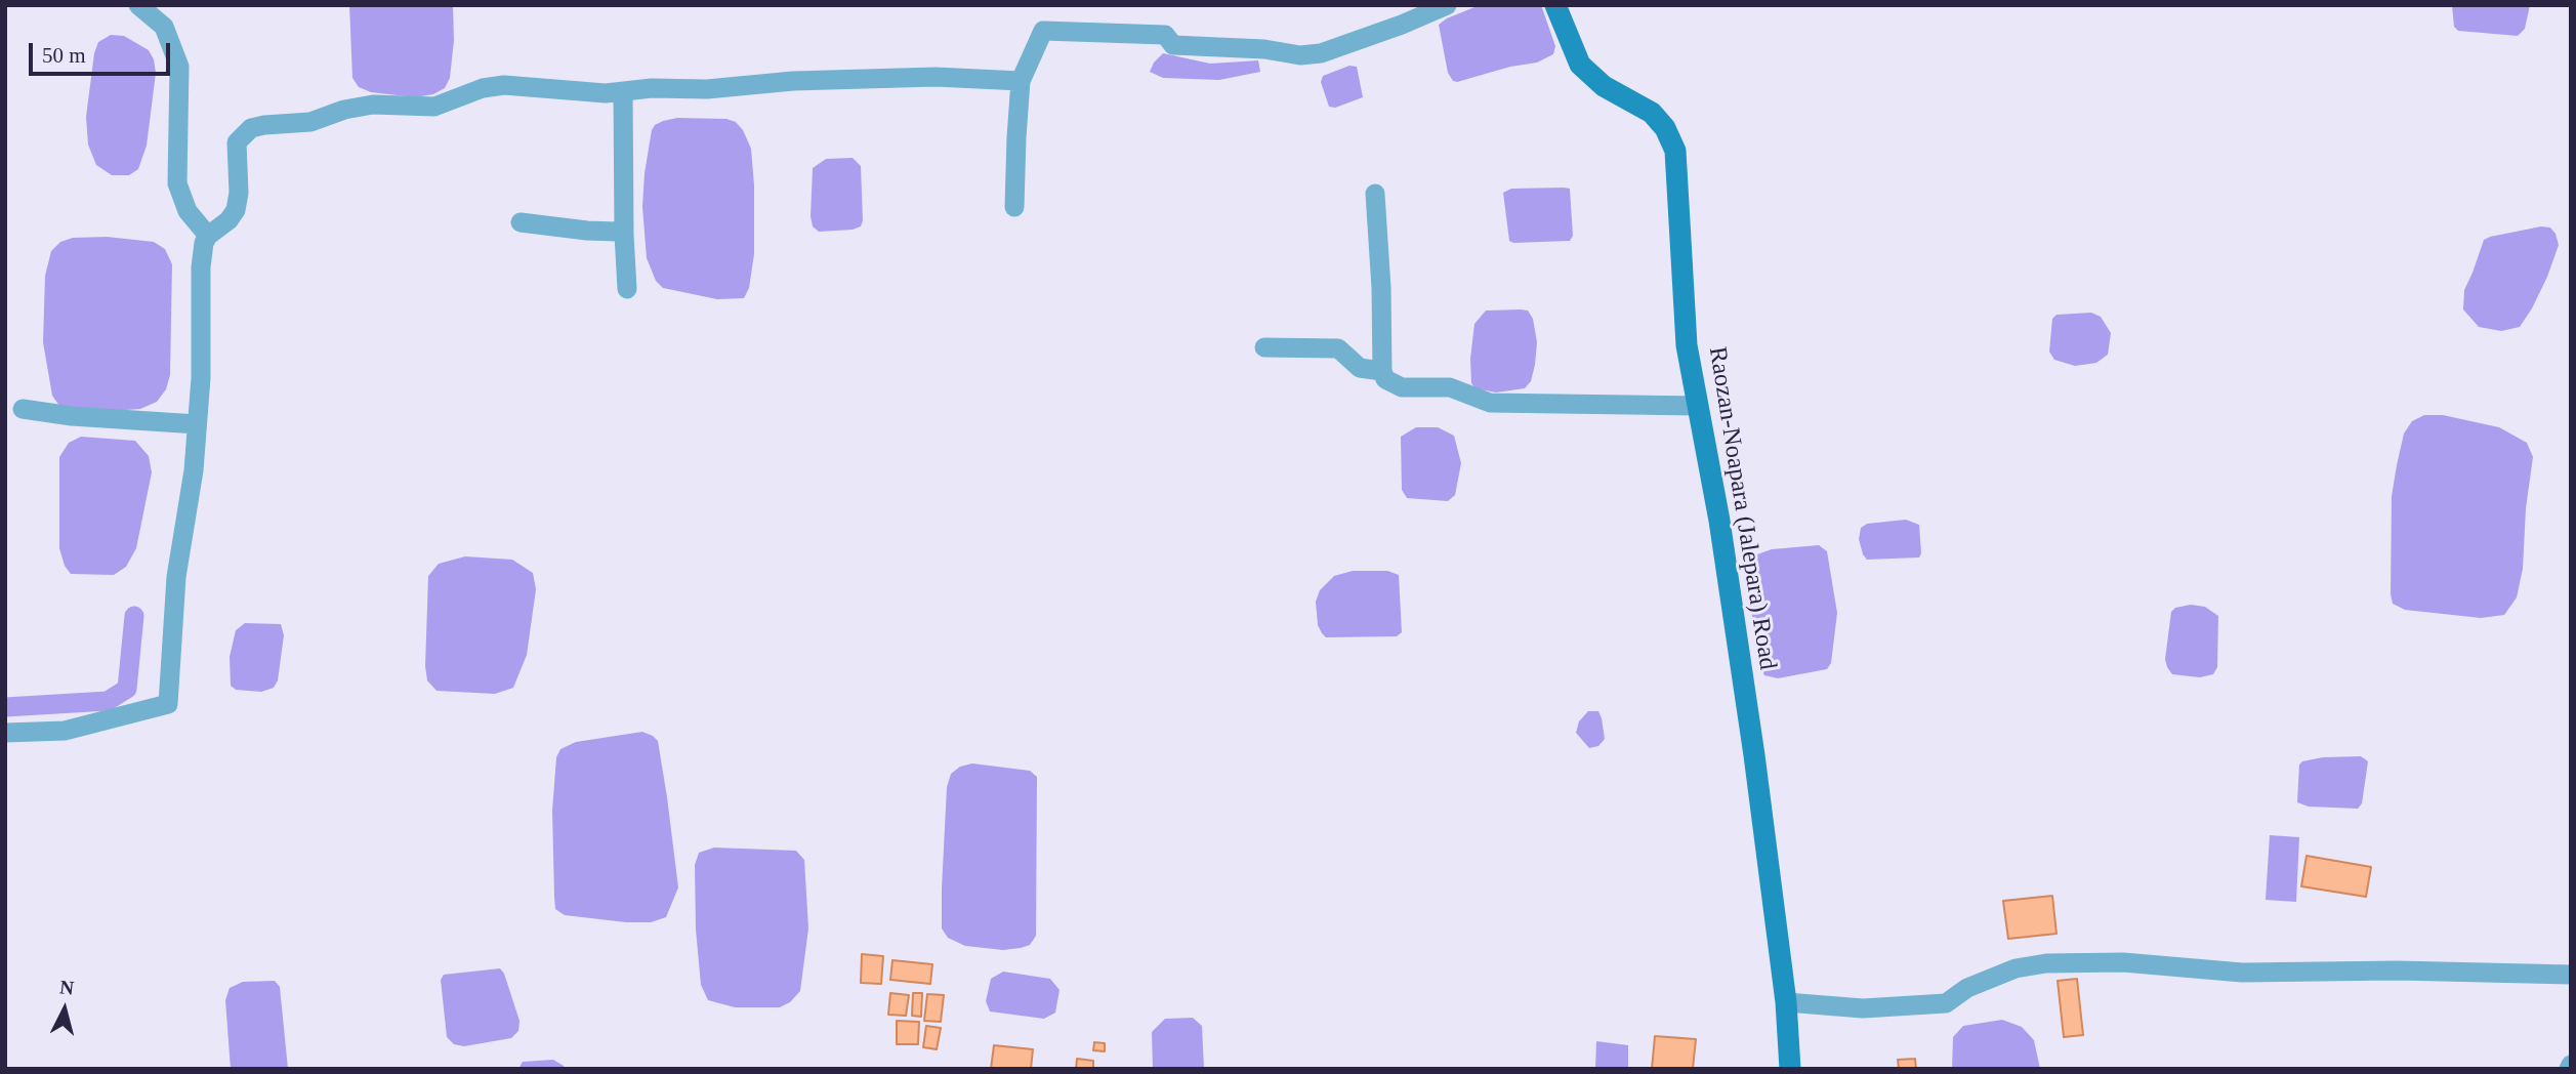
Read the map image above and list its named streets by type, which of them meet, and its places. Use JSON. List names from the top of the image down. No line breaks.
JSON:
{"streets":{"main road":["Raozan-Noapara (Jalepara) Road"]},"scale_bar":"50 m","north":"top"}
